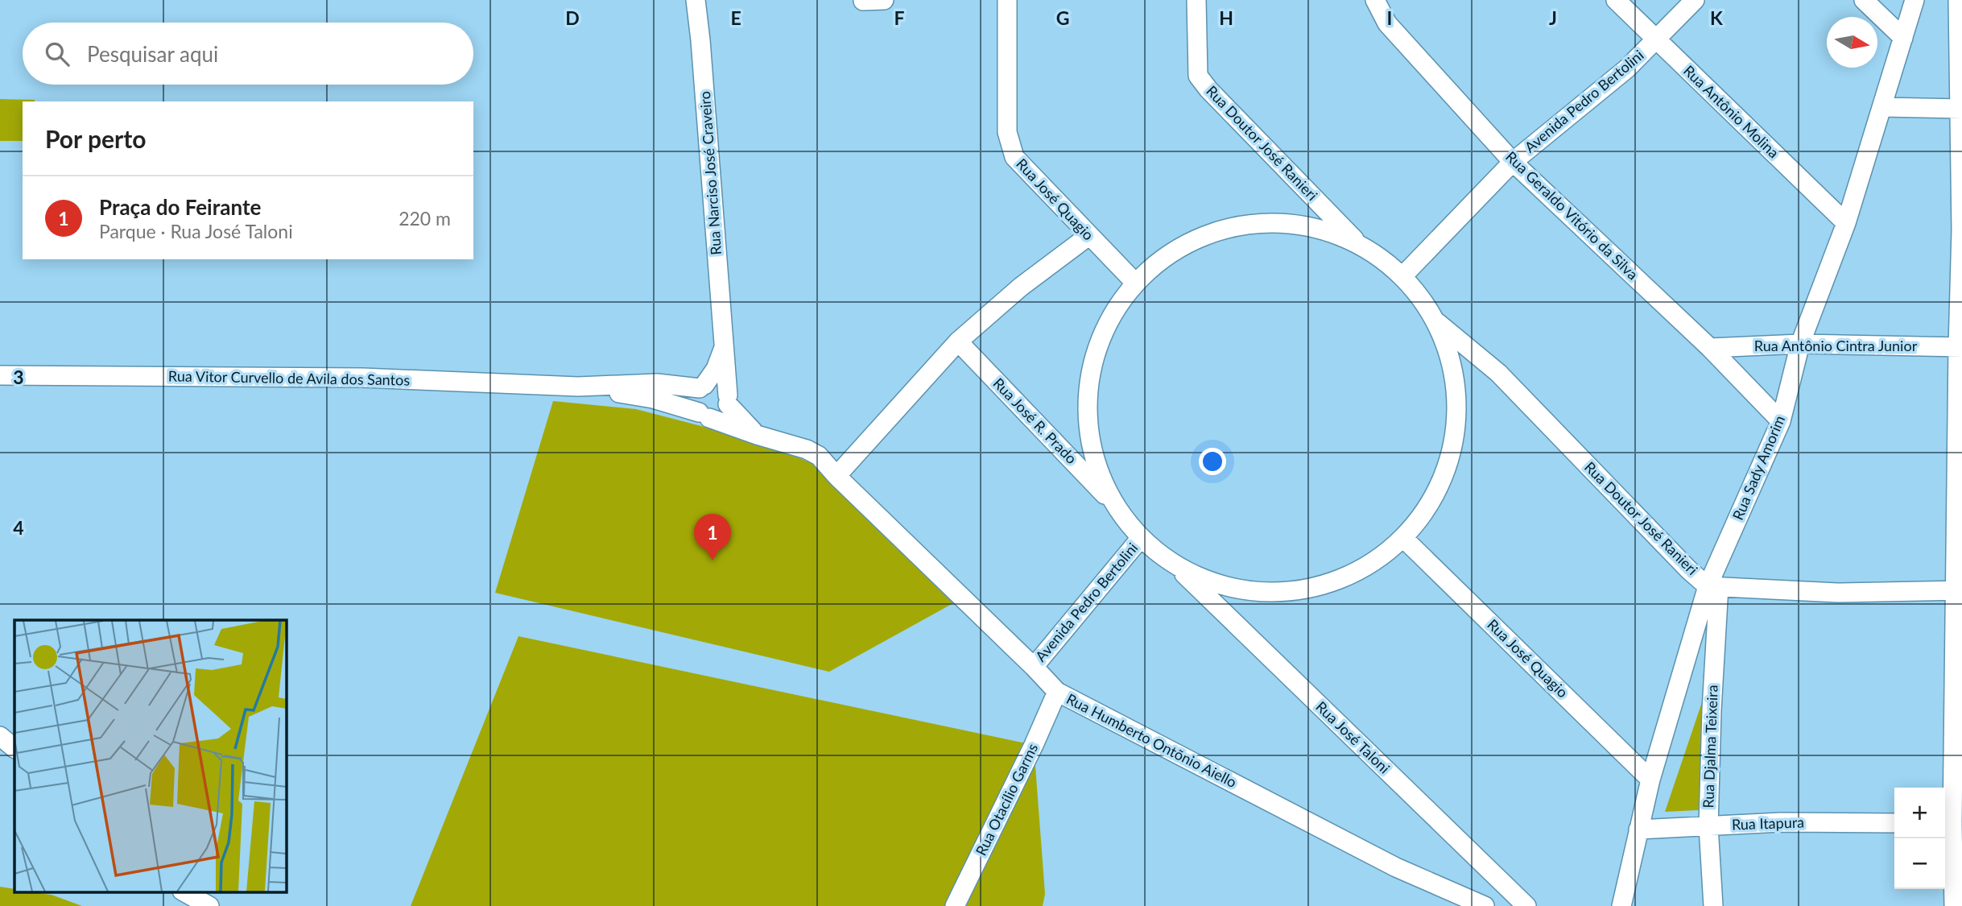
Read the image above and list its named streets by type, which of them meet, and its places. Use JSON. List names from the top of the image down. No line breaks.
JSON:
{"streets":{"street":["Avenida Pedro Bertolini","Rua Antônio Molina","Rua Doutor José Ranieri","Rua Narciso José Craveiro","Rua José Quagio","Rua Geraldo Vitório da Silva","Rua Antônio Cintra Junior","Rua Vitor Curvello de Avila dos Santos","Rua José R. Prado","Rua Sady Amorim","Rua José Taloni","Rua Humberto Ontõnio Aiello","Rua Djalma Teixeira","Rua Otacílio Garms","Rua Itapura"]},"crossings":[["Avenida Pedro Bertolini","Rua Antônio Molina"],["Avenida Pedro Bertolini","Rua Doutor José Ranieri"],["Avenida Pedro Bertolini","Rua José Quagio"],["Avenida Pedro Bertolini","Rua Geraldo Vitório da Silva"],["Avenida Pedro Bertolini","Rua José R. Prado"],["Avenida Pedro Bertolini","Rua José Taloni"],["Avenida Pedro Bertolini","Rua Humberto Ontõnio Aiello"],["Rua Antônio Molina","Rua Sady Amorim"],["Rua Doutor José Ranieri","Rua Sady Amorim"],["Rua Doutor José Ranieri","Rua Djalma Teixeira"],["Rua Narciso José Craveiro","Rua Vitor Curvello de Avila dos Santos"],["Rua José Quagio","Rua Sady Amorim"],["Rua Geraldo Vitório da Silva","Rua Antônio Cintra Junior"],["Rua Geraldo Vitório da Silva","Rua Sady Amorim"],["Rua Antônio Cintra Junior","Rua Sady Amorim"],["Rua Sady Amorim","Rua Djalma Teixeira"],["Rua Sady Amorim","Rua Itapura"],["Rua Humberto Ontõnio Aiello","Rua Otacílio Garms"],["Rua Djalma Teixeira","Rua Itapura"]],"north":"right","page":{"search":"Pesquisar aqui","heading":"Por perto","list":[{"mark":"1","name":"Praça do Feirante","note":"Parque · Rua José Taloni","value":"220 m"}],"pins":"1","map_buttons":["+","−"]},"grid":{"columns":["D","E","F","G","H","I","J","K"],"rows":["3","4"]}}
